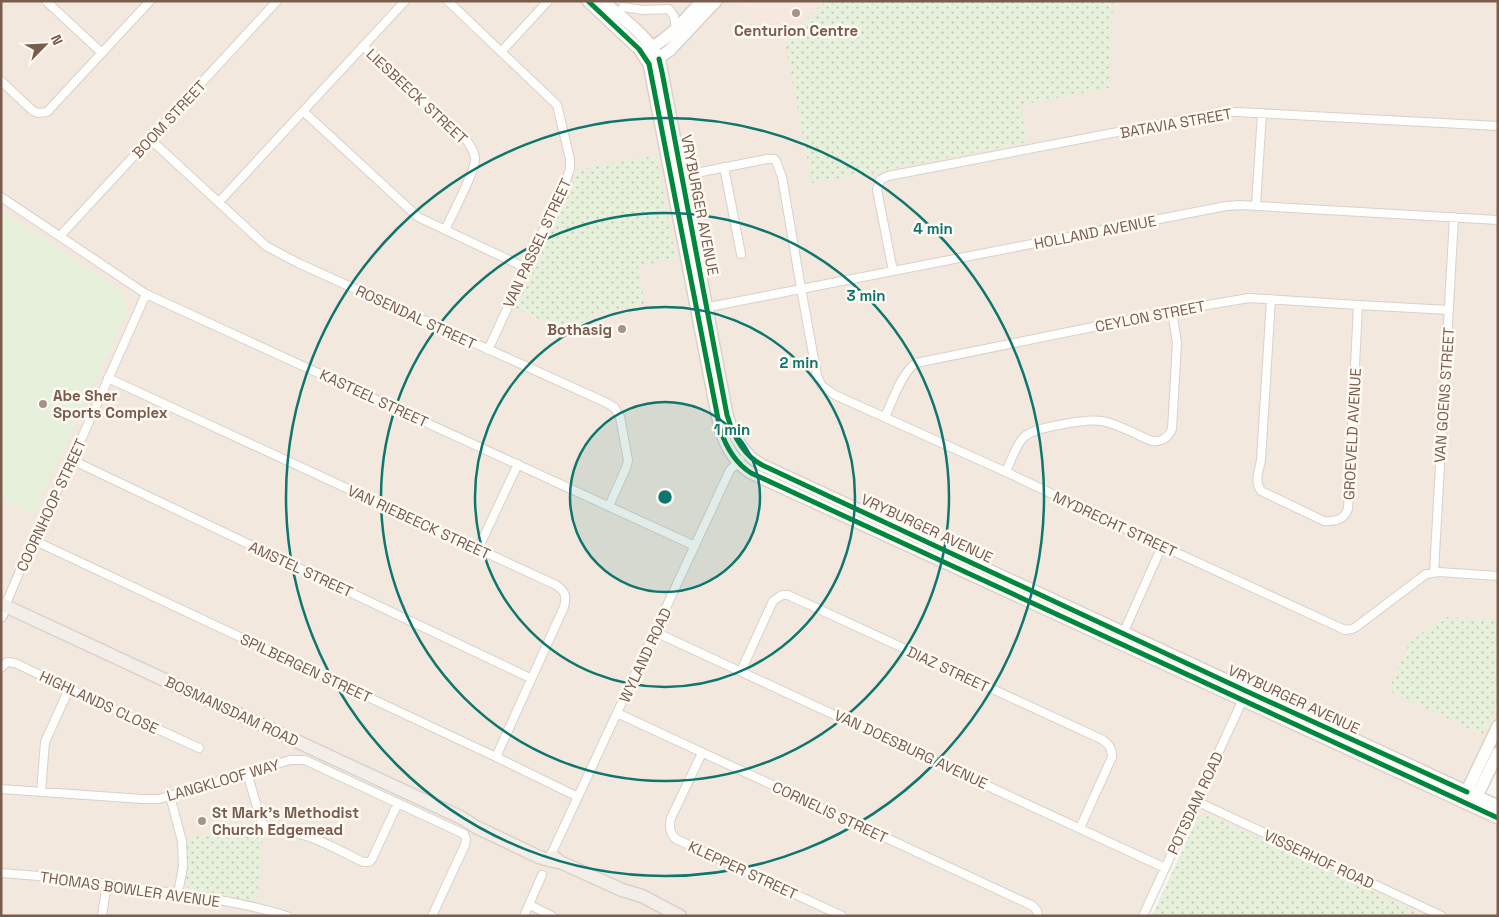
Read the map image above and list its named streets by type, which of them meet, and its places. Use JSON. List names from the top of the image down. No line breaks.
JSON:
{"streets":{"main road":["BOSMANSDAM ROAD"],"street":["LIESBEECK STREET","BOOM STREET","BATAVIA STREET","VRYBURGER AVENUE","HOLLAND AVENUE","VAN PASSEL STREET","CEYLON STREET","ROSENDAL STREET","VAN GOENS STREET","KASTEEL STREET","GROEVELD AVENUE","COORNHOOP STREET","VAN RIEBEECK STREET","MYDRECHT STREET","AMSTEL STREET","WYLAND ROAD","SPILBERGEN STREET","DIAZ STREET","HIGHLANDS CLOSE","VAN DOESBURG AVENUE","LANGKLOOF WAY","POTSDAM ROAD","CORNELIS STREET","VISSERHOF ROAD","KLEPPER STREET","THOMAS BOWLER AVENUE"]},"crossings":[["BOOM STREET","ROSENDAL STREET"],["BOOM STREET","KASTEEL STREET"],["BATAVIA STREET","HOLLAND AVENUE"],["VRYBURGER AVENUE","HOLLAND AVENUE"],["VRYBURGER AVENUE","WYLAND ROAD"],["VRYBURGER AVENUE","POTSDAM ROAD"],["HOLLAND AVENUE","VAN GOENS STREET"],["HOLLAND AVENUE","MYDRECHT STREET"],["VAN PASSEL STREET","ROSENDAL STREET"],["CEYLON STREET","VAN GOENS STREET"],["CEYLON STREET","GROEVELD AVENUE"],["CEYLON STREET","MYDRECHT STREET"],["ROSENDAL STREET","KASTEEL STREET"],["VAN GOENS STREET","MYDRECHT STREET"],["KASTEEL STREET","COORNHOOP STREET"],["KASTEEL STREET","WYLAND ROAD"],["COORNHOOP STREET","VAN RIEBEECK STREET"],["COORNHOOP STREET","AMSTEL STREET"],["COORNHOOP STREET","SPILBERGEN STREET"],["COORNHOOP STREET","BOSMANSDAM ROAD"],["VAN RIEBEECK STREET","AMSTEL STREET"],["VAN RIEBEECK STREET","SPILBERGEN STREET"],["WYLAND ROAD","SPILBERGEN STREET"],["WYLAND ROAD","BOSMANSDAM ROAD"],["WYLAND ROAD","VAN DOESBURG AVENUE"],["WYLAND ROAD","CORNELIS STREET"],["DIAZ STREET","VAN DOESBURG AVENUE"],["BOSMANSDAM ROAD","LANGKLOOF WAY"],["VAN DOESBURG AVENUE","POTSDAM ROAD"],["POTSDAM ROAD","VISSERHOF ROAD"],["CORNELIS STREET","KLEPPER STREET"]],"places":["Centurion Centre","Bothasig","Abe Sher Sports Complex","St Mark's Methodist Church Edgemead"],"north":"top right","rings":["4 min","3 min","2 min","1 min"]}
